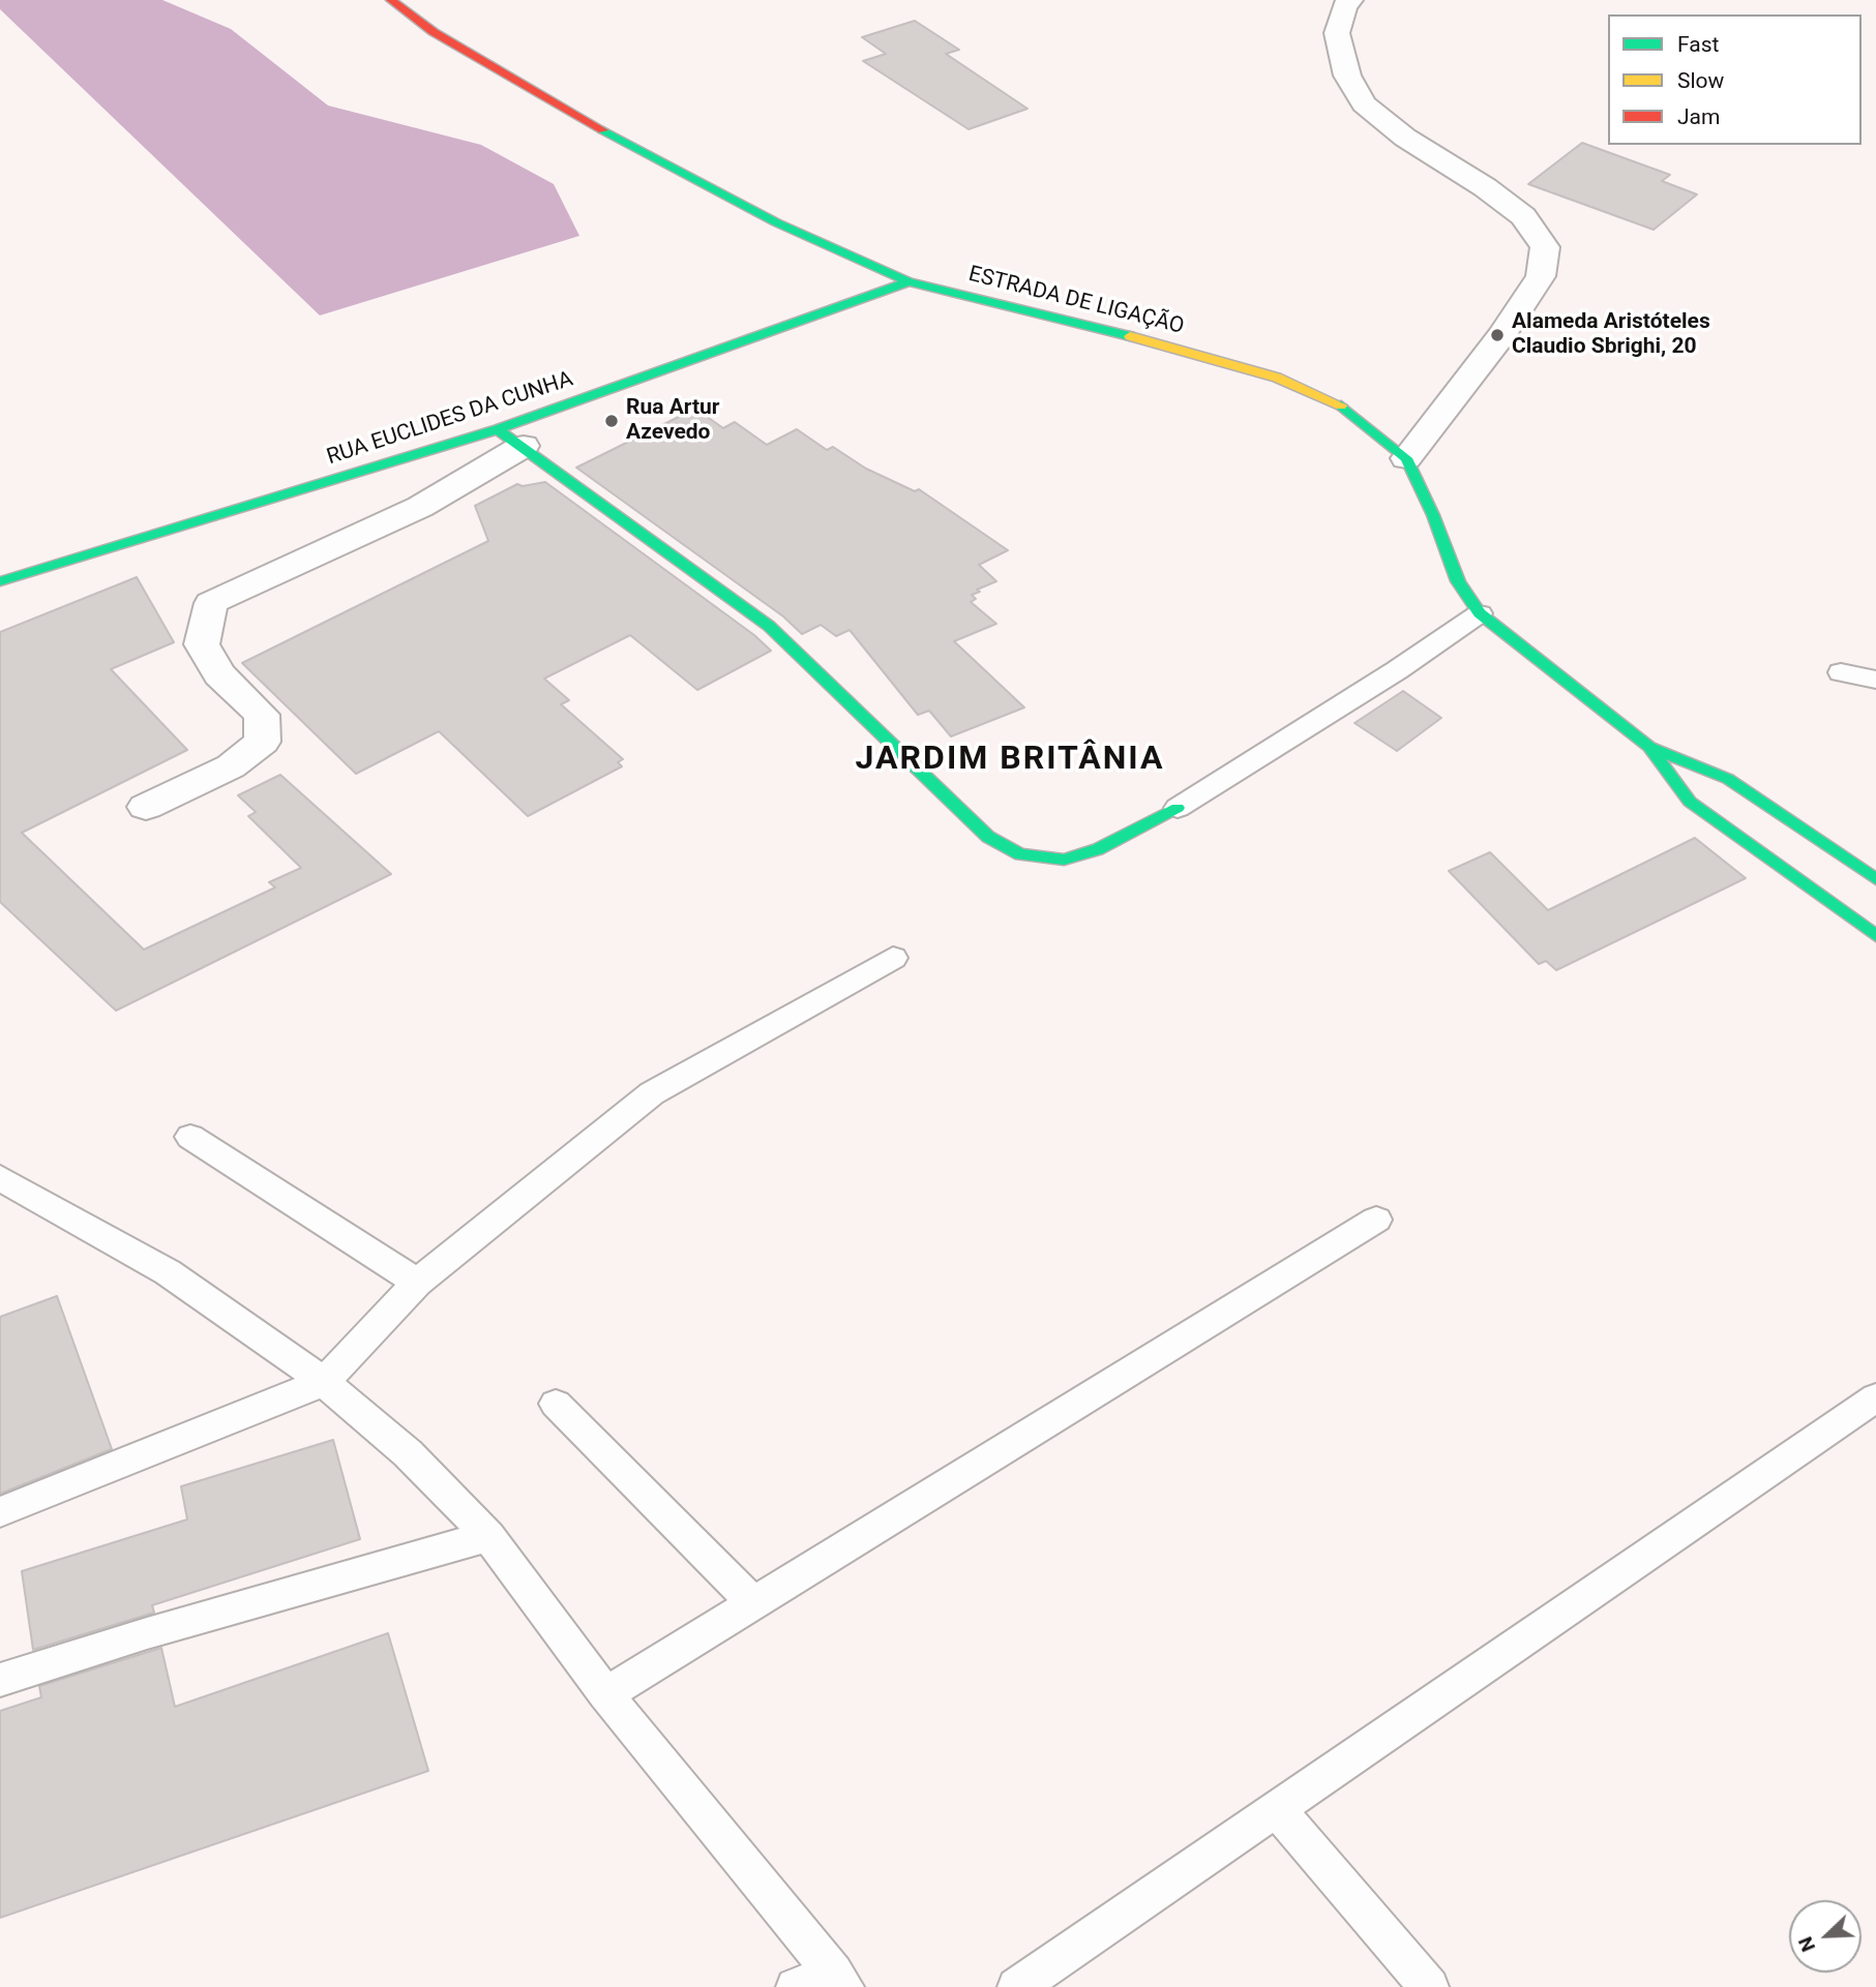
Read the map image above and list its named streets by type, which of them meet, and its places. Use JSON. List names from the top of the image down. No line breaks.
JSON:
{"streets":{"main road":["ESTRADA DE LIGAÇÃO","RUA EUCLIDES DA CUNHA"]},"crossings":[["ESTRADA DE LIGAÇÃO","RUA EUCLIDES DA CUNHA"]],"districts":["JARDIM BRITÂNIA"],"places":["Alameda Aristóteles Claudio Sbrighi, 20","Rua Artur Azevedo"],"legend":["Fast","Slow","Jam"],"north":"bottom left"}
